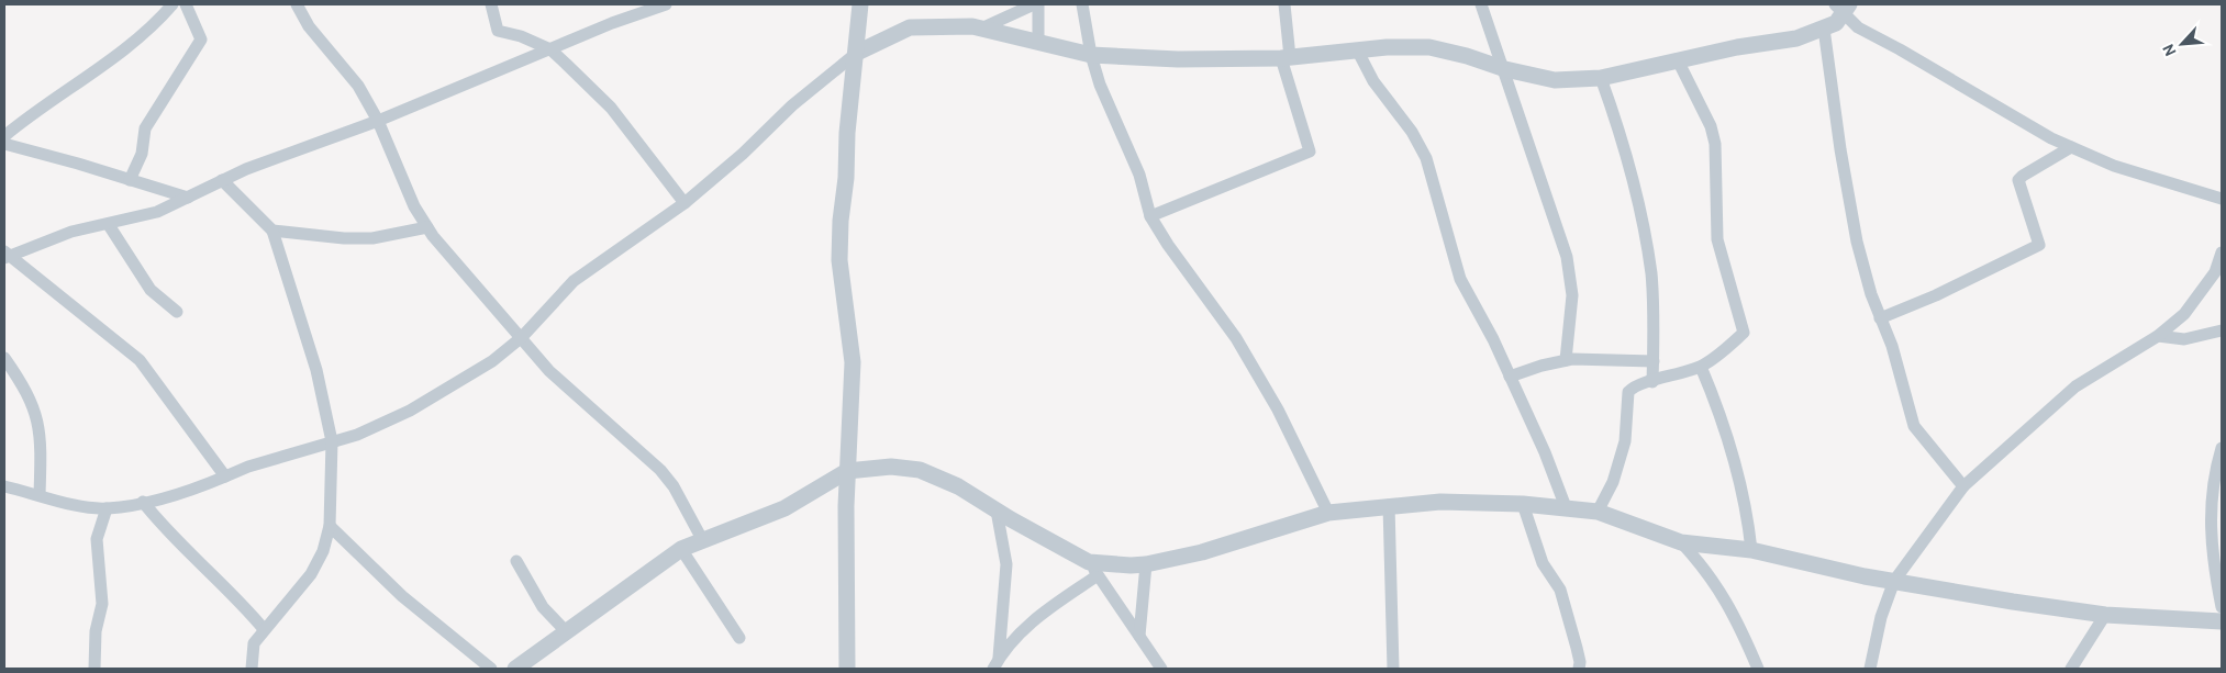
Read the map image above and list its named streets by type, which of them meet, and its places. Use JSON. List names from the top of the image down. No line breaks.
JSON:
{"north":"bottom left"}
